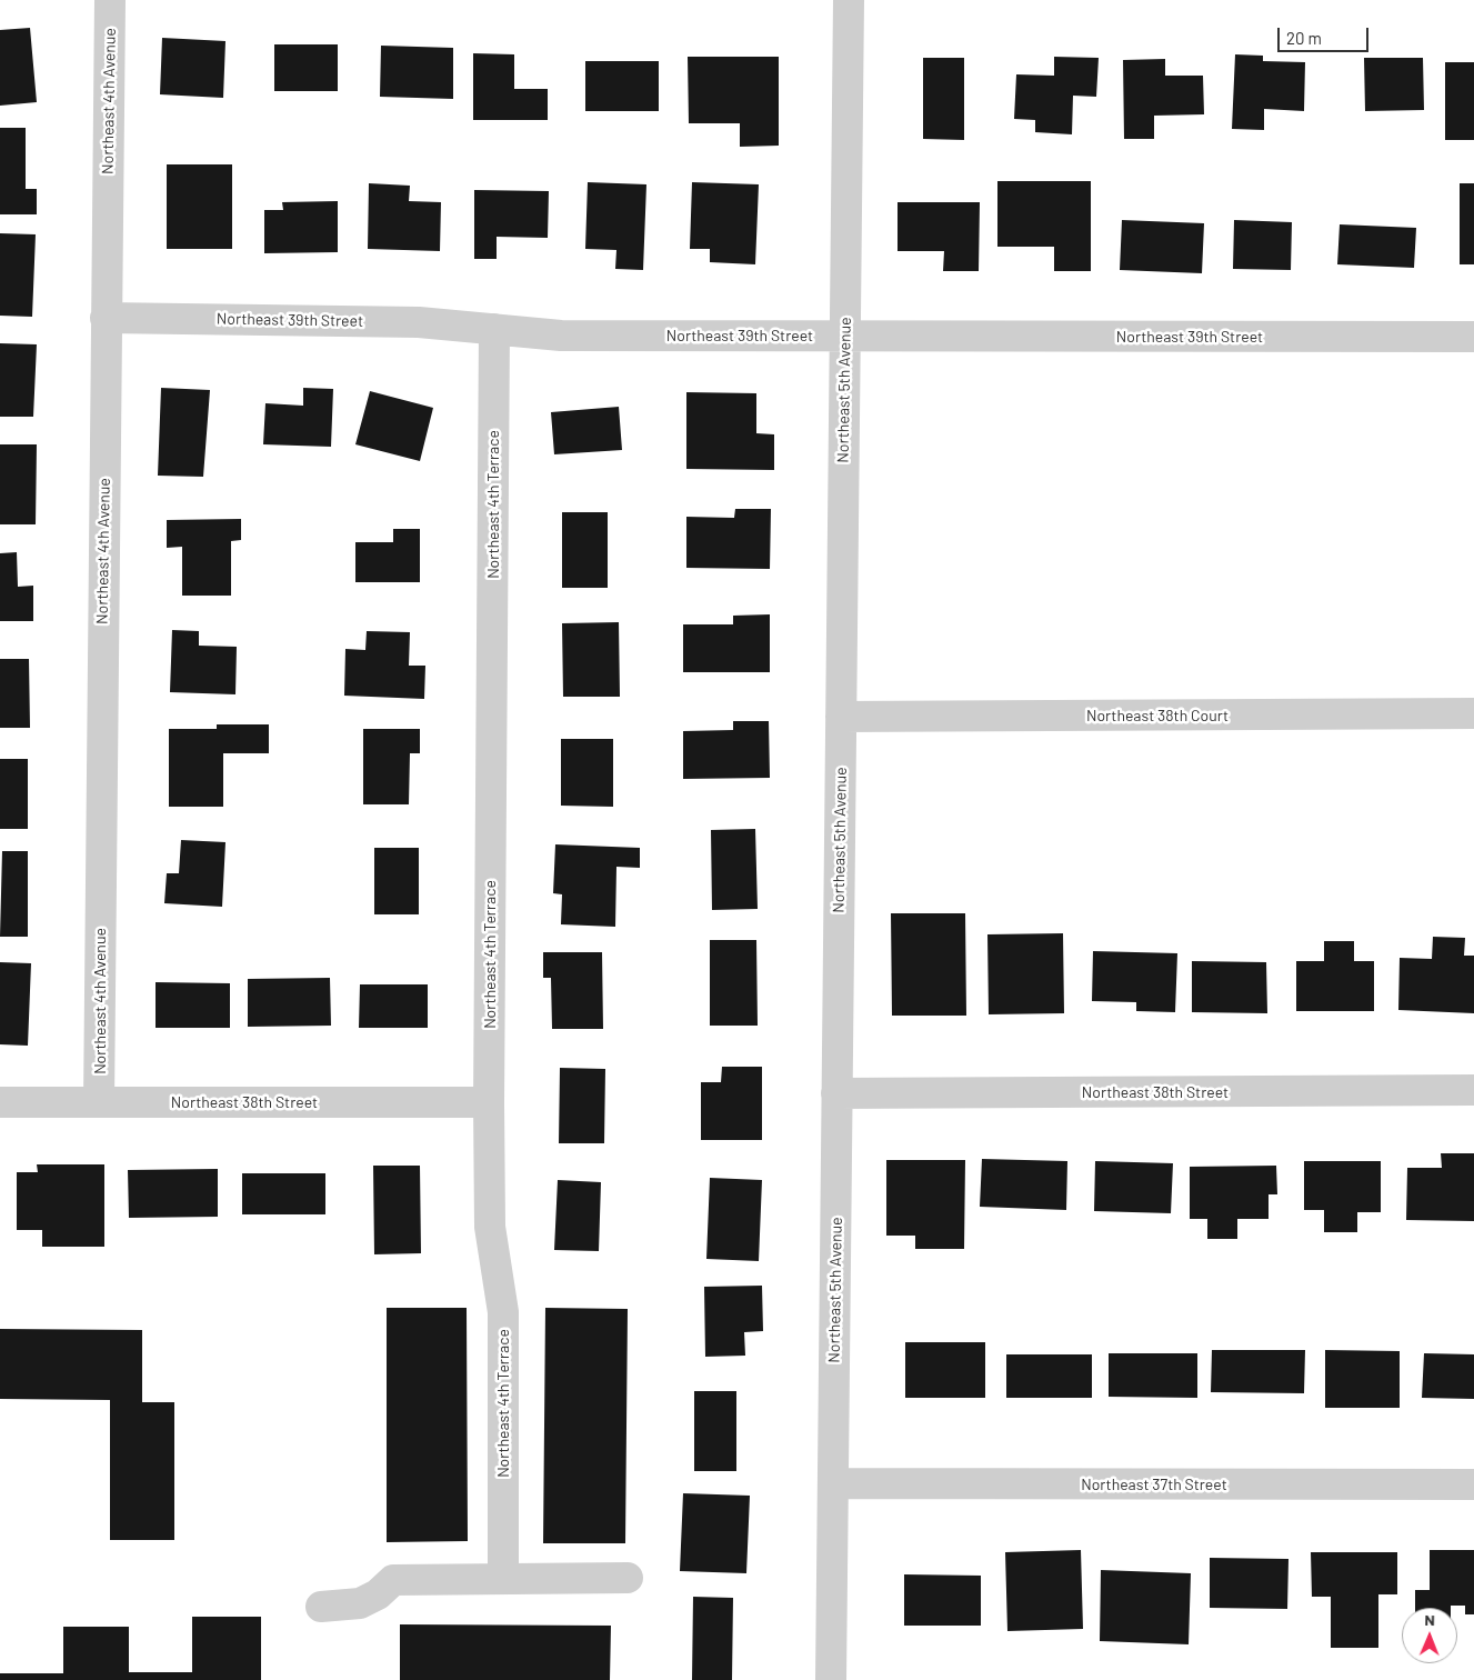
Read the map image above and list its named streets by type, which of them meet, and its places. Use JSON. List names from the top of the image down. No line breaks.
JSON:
{"streets":{"street":["Northeast 4th Avenue","Northeast 39th Street","Northeast 5th Avenue","Northeast 4th Terrace","Northeast 38th Court","Northeast 38th Street","Northeast 37th Street"]},"crossings":[["Northeast 4th Avenue","Northeast 39th Street"],["Northeast 4th Avenue","Northeast 38th Street"],["Northeast 39th Street","Northeast 5th Avenue"],["Northeast 39th Street","Northeast 4th Terrace"],["Northeast 5th Avenue","Northeast 38th Court"],["Northeast 5th Avenue","Northeast 38th Street"],["Northeast 5th Avenue","Northeast 37th Street"],["Northeast 4th Terrace","Northeast 38th Street"]],"scale_bar":"20 m","north":"top"}
